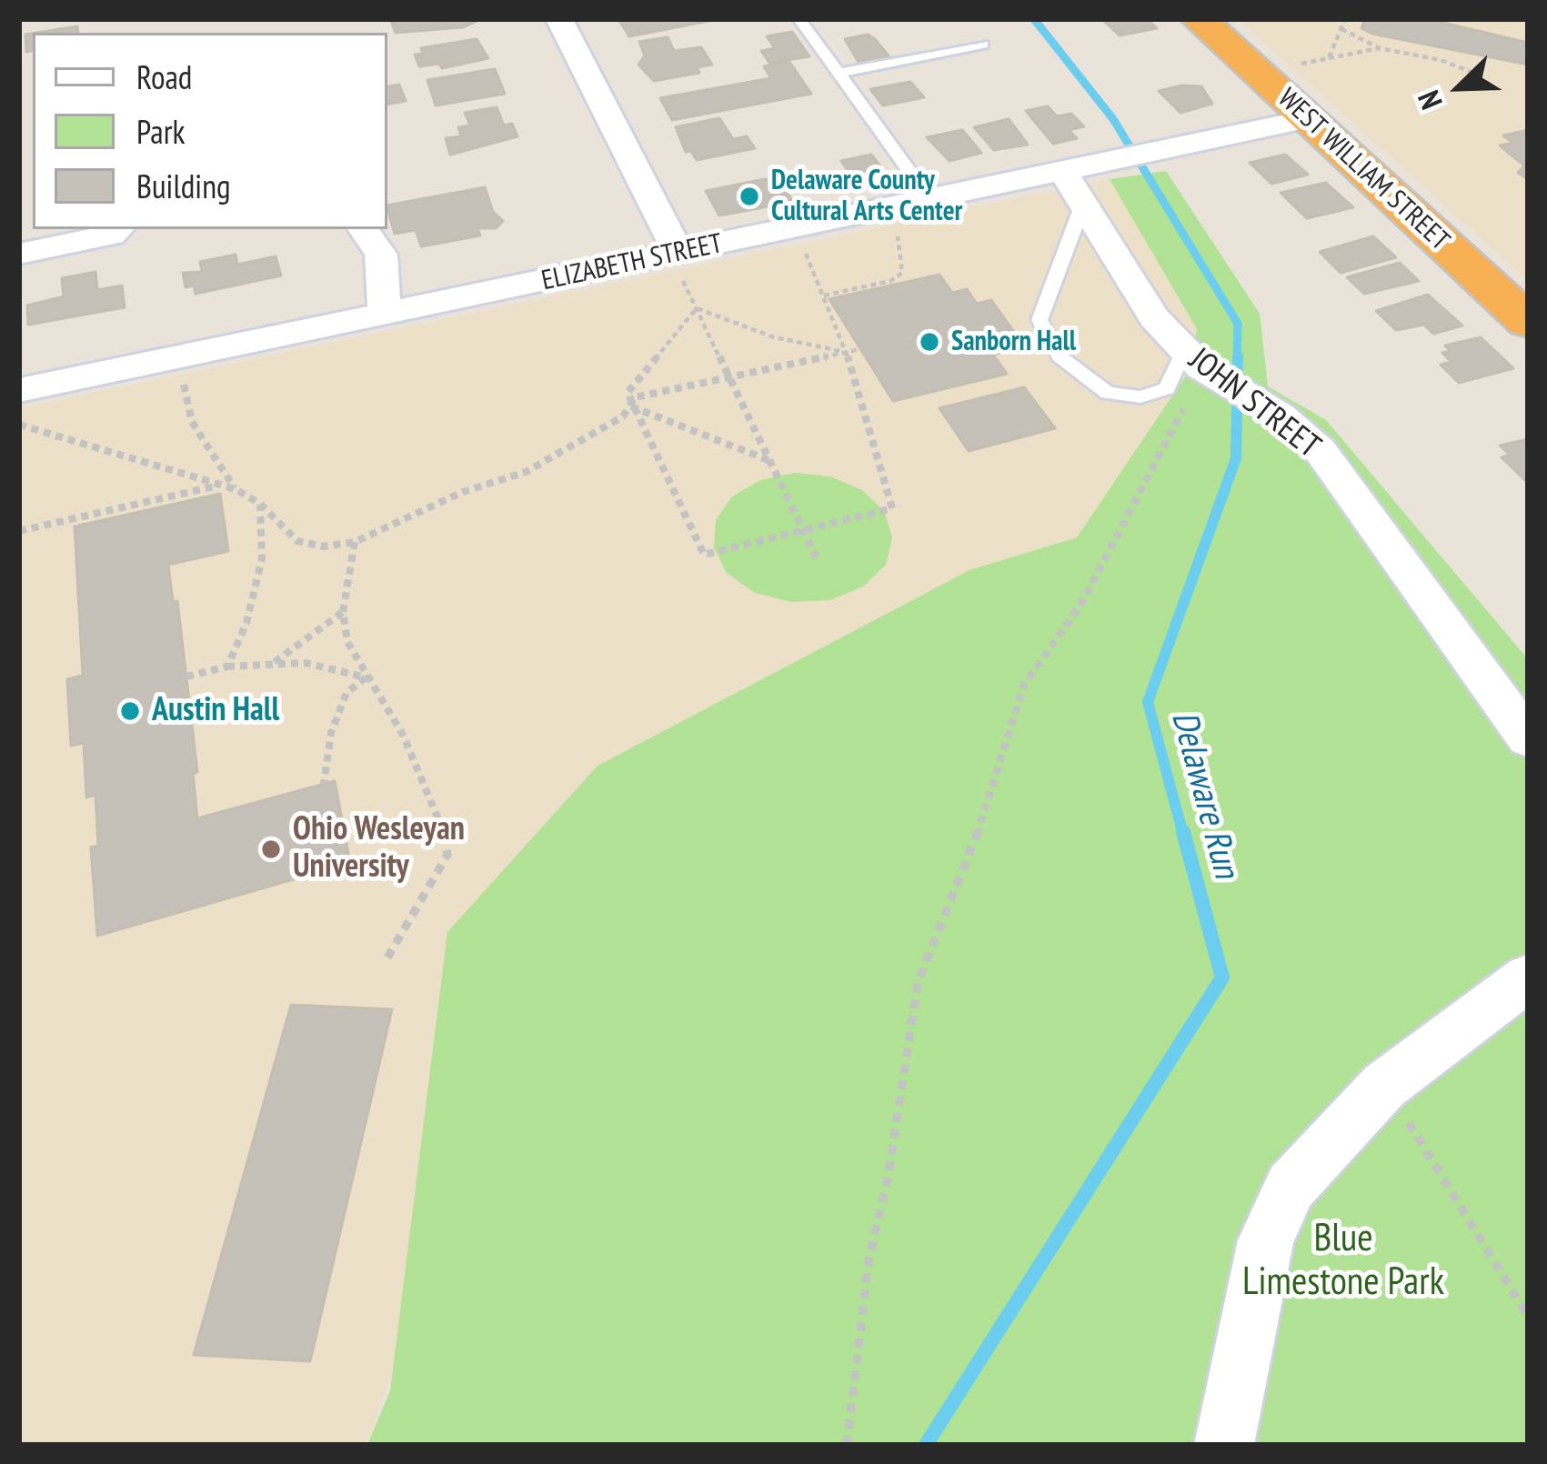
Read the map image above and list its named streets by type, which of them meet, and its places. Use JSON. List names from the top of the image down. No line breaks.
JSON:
{"streets":{"highway":["WEST WILLIAM STREET"],"street":["ELIZABETH STREET","JOHN STREET"]},"crossings":[["WEST WILLIAM STREET","ELIZABETH STREET"],["ELIZABETH STREET","JOHN STREET"]],"water":["Delaware Run"],"parks":["Blue Limestone Park"],"places":["Delaware County Cultural Arts Center","Sanborn Hall","Austin Hall","Ohio Wesleyan University"],"legend":["Road","Park","Building"],"north":"bottom left"}
